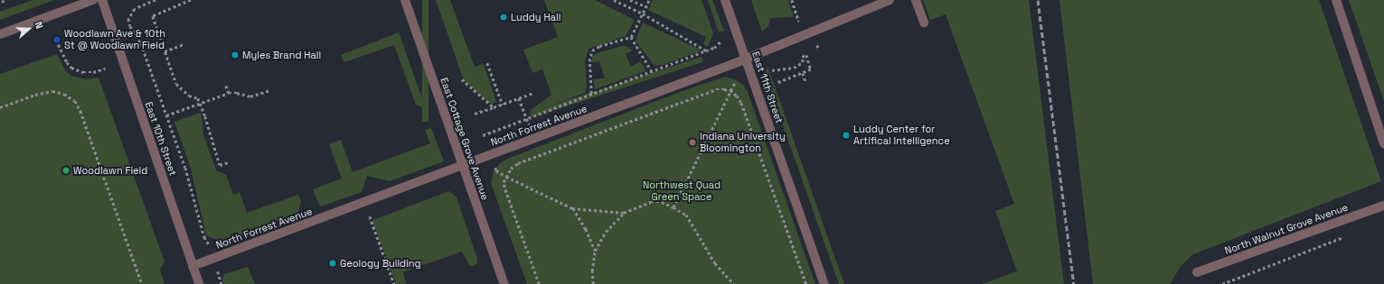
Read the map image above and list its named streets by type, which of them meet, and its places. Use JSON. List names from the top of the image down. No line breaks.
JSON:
{"streets":{"street":["East 11th Street","North Forrest Avenue","East 10th Street","East Cottage Grove Avenue","North Walnut Grove Avenue"]},"crossings":[["East 11th Street","North Forrest Avenue"],["North Forrest Avenue","East 10th Street"],["North Forrest Avenue","East Cottage Grove Avenue"]],"parks":["Northwest Quad Green Space"],"places":["Luddy Hall","Woodlawn Ave & 10th St @ Woodlawn Field","Myles Brand Hall","Luddy Center for Artifical Intelligence","Indiana University Bloomington","Woodlawn Field","Geology Building"],"north":"right"}
